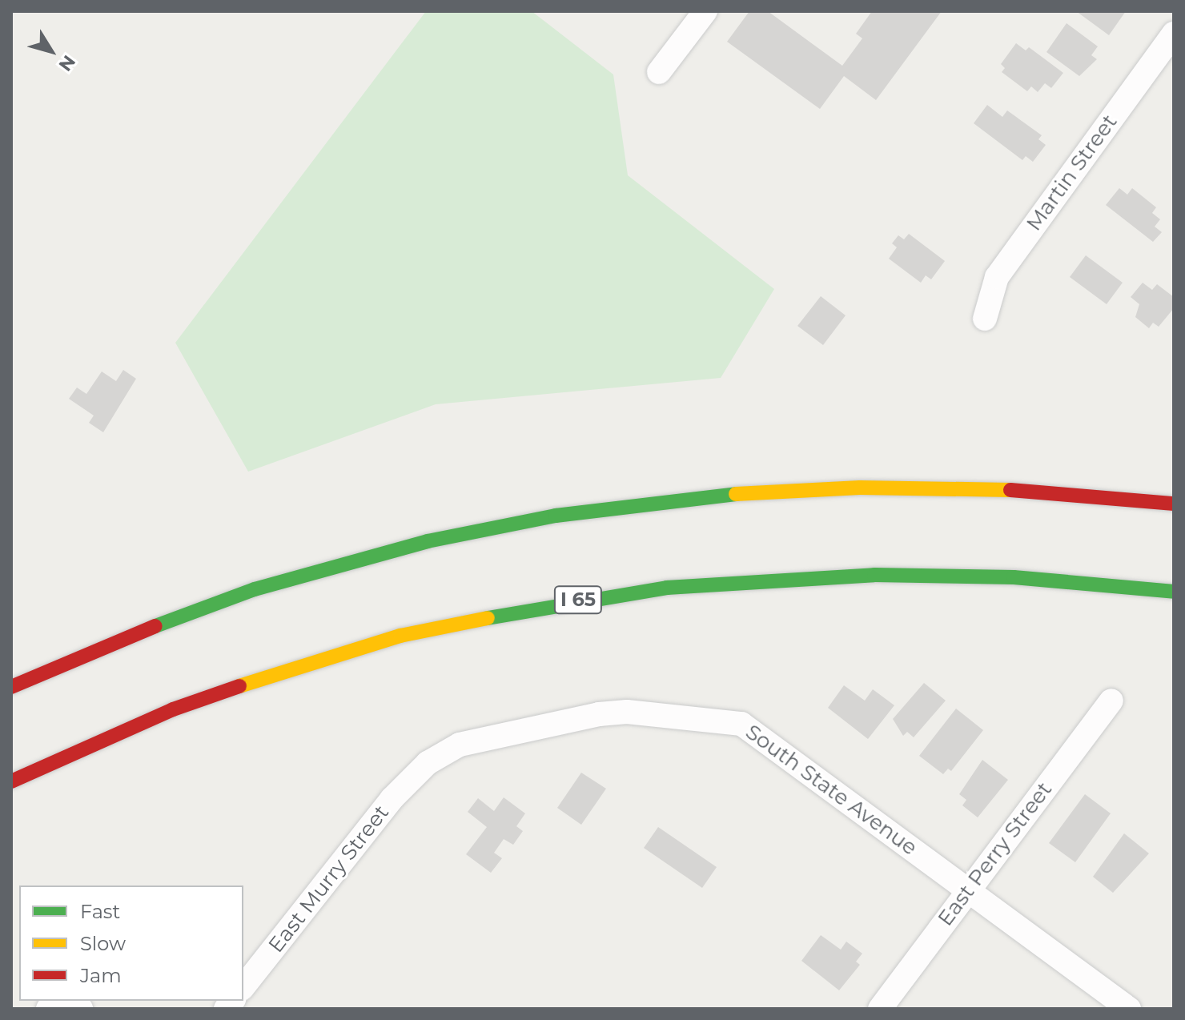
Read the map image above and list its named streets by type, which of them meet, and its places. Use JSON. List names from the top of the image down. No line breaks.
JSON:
{"streets":{"highway":["I 65"],"street":["Martin Street","South State Avenue","East Perry Street","East Murry Street"]},"crossings":[["South State Avenue","East Perry Street"],["South State Avenue","East Murry Street"]],"legend":["Fast","Slow","Jam"],"north":"bottom right"}
